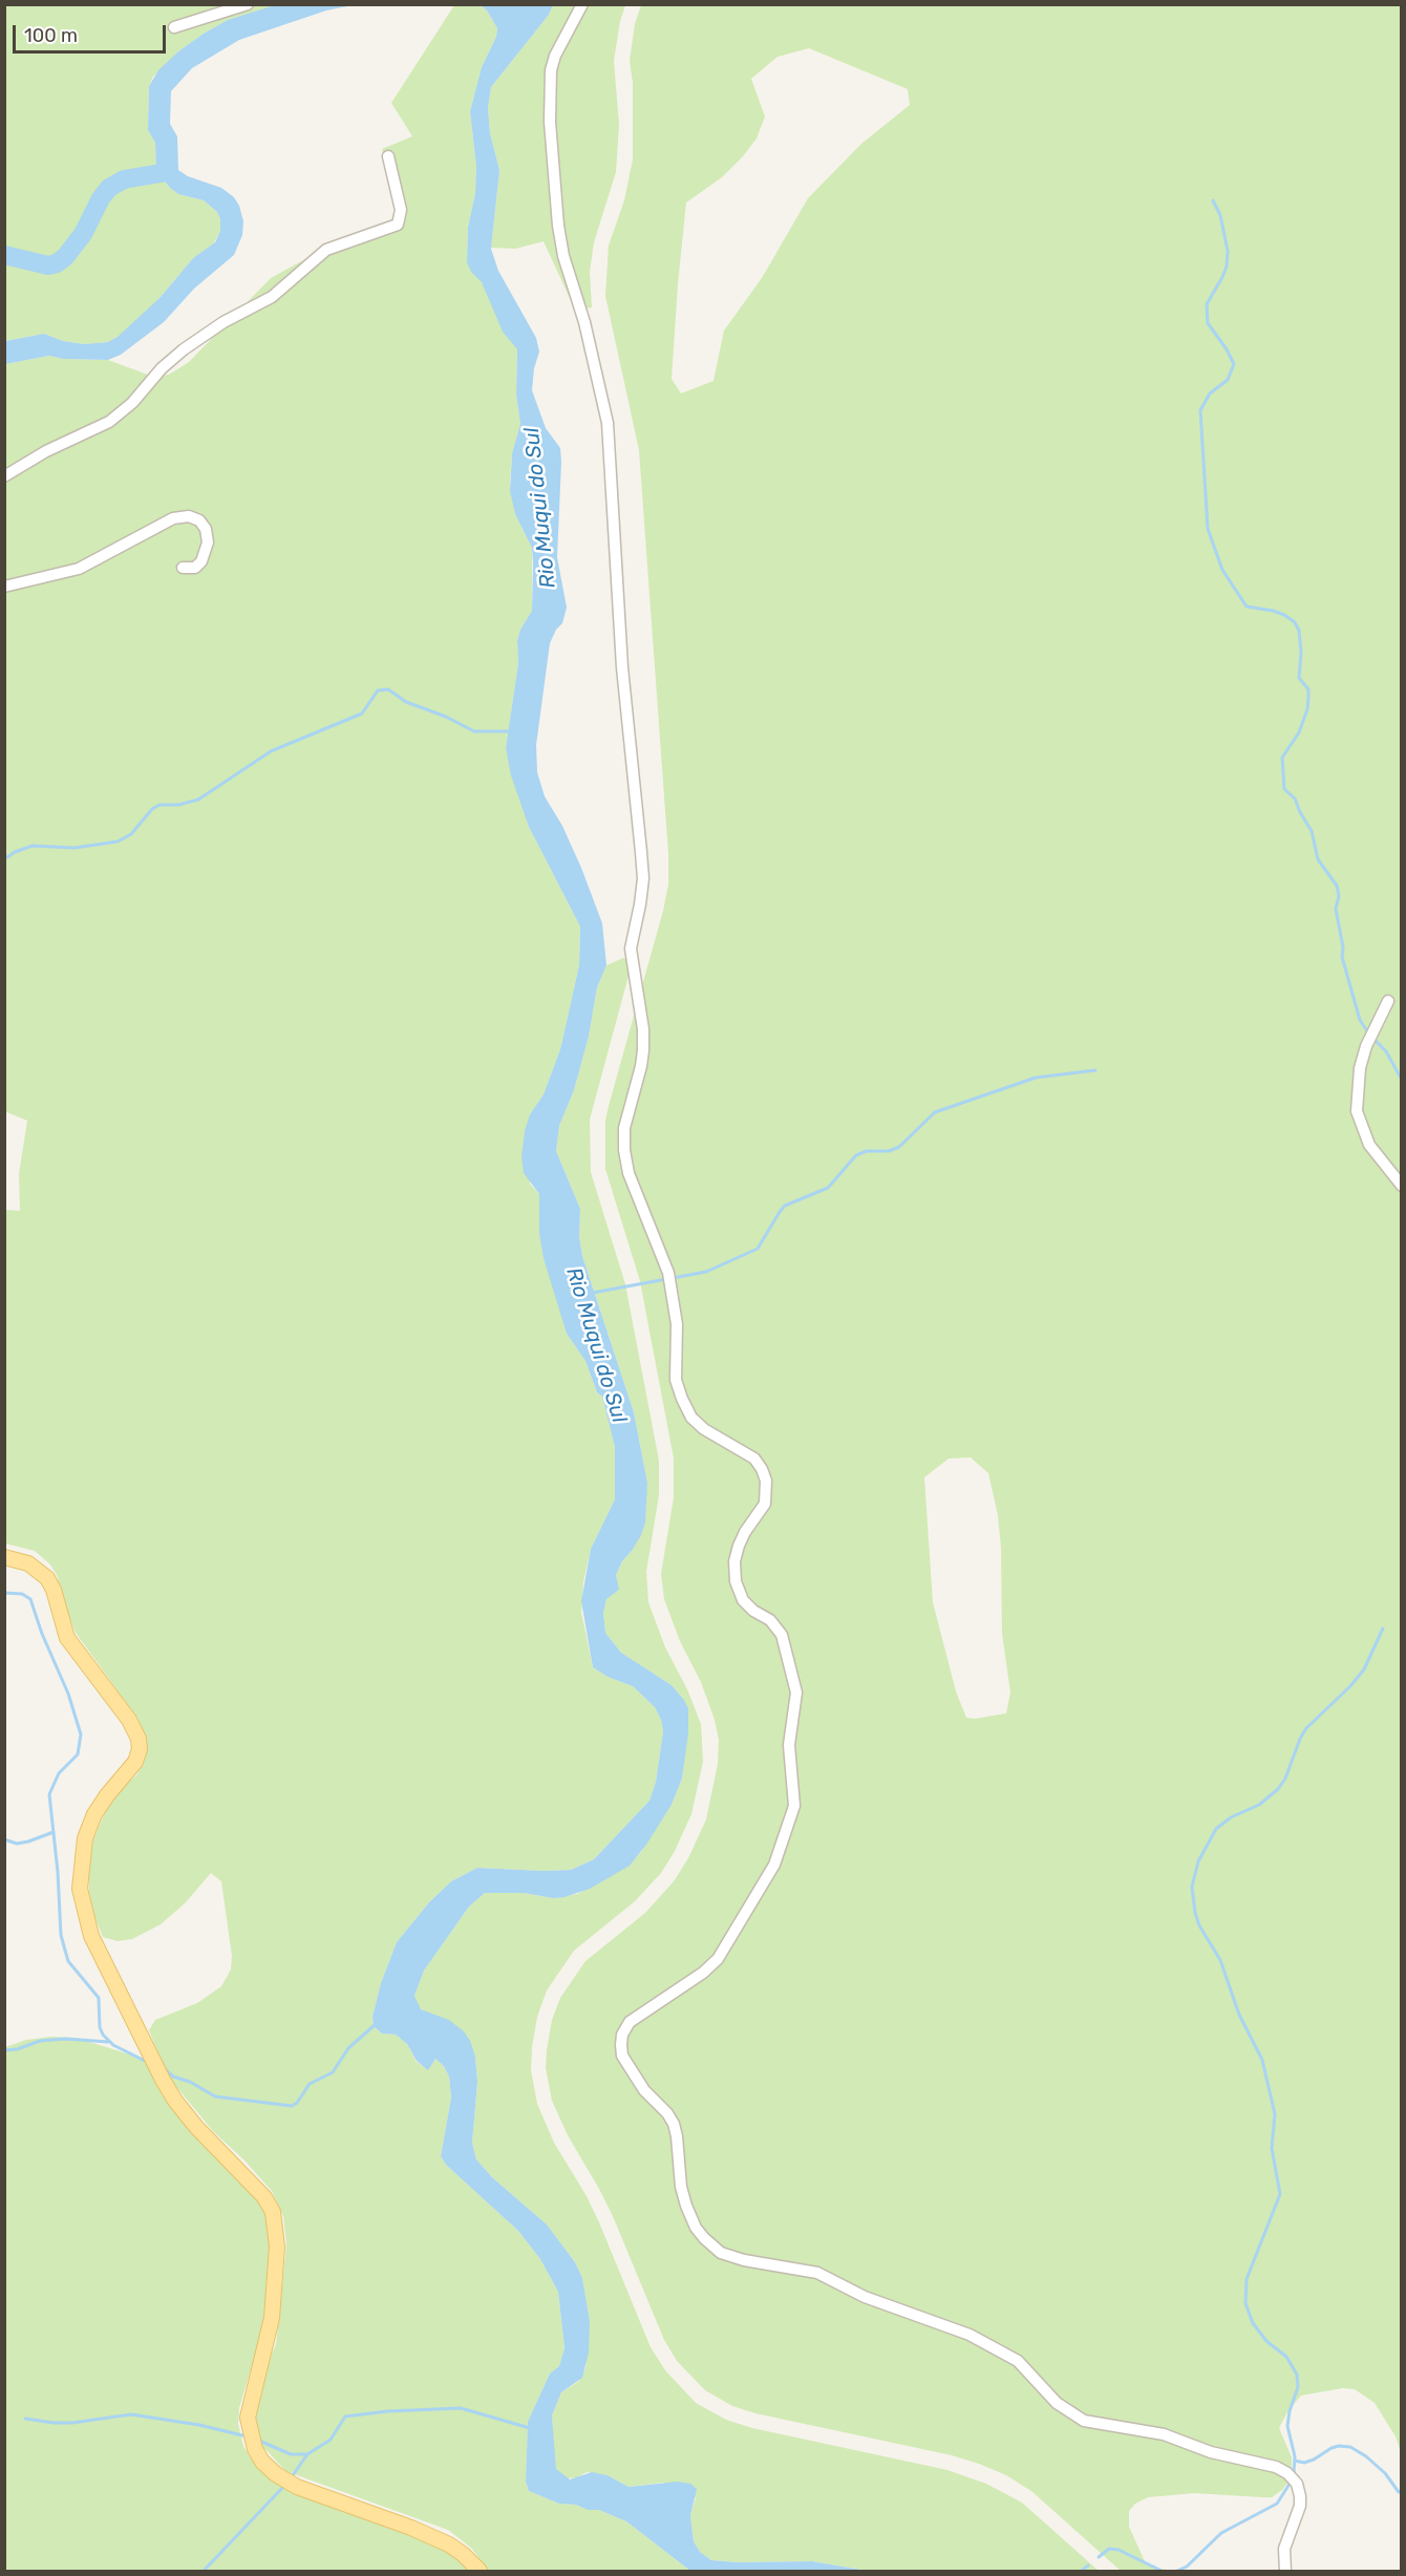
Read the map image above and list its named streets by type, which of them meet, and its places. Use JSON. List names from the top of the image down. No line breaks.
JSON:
{"water":["Rio Muqui do Sul"],"scale_bar":"100 m"}
